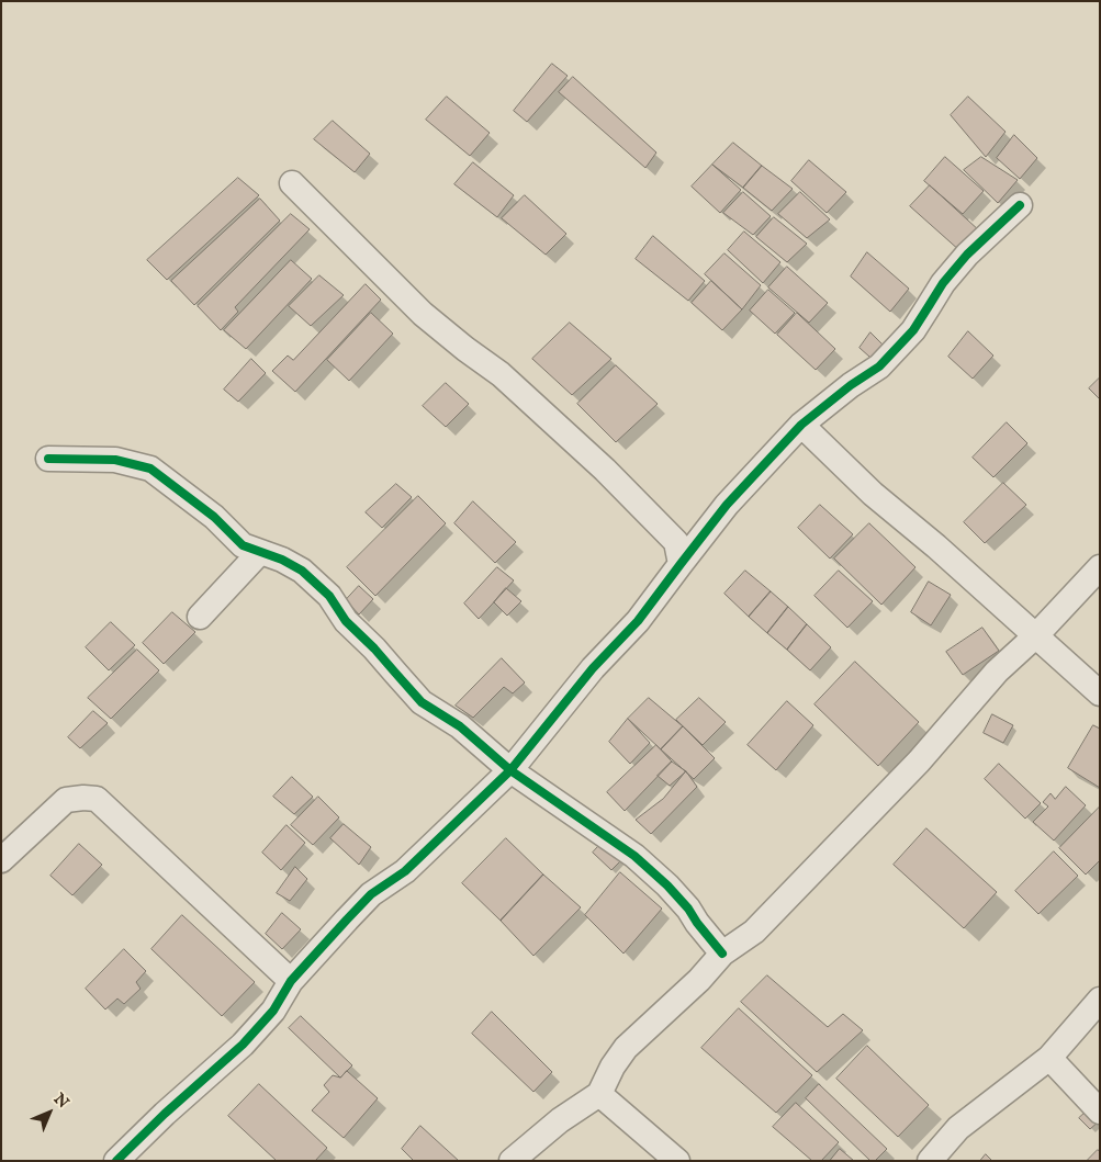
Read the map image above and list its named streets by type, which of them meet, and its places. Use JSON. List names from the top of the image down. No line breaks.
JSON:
{"north":"top right"}
